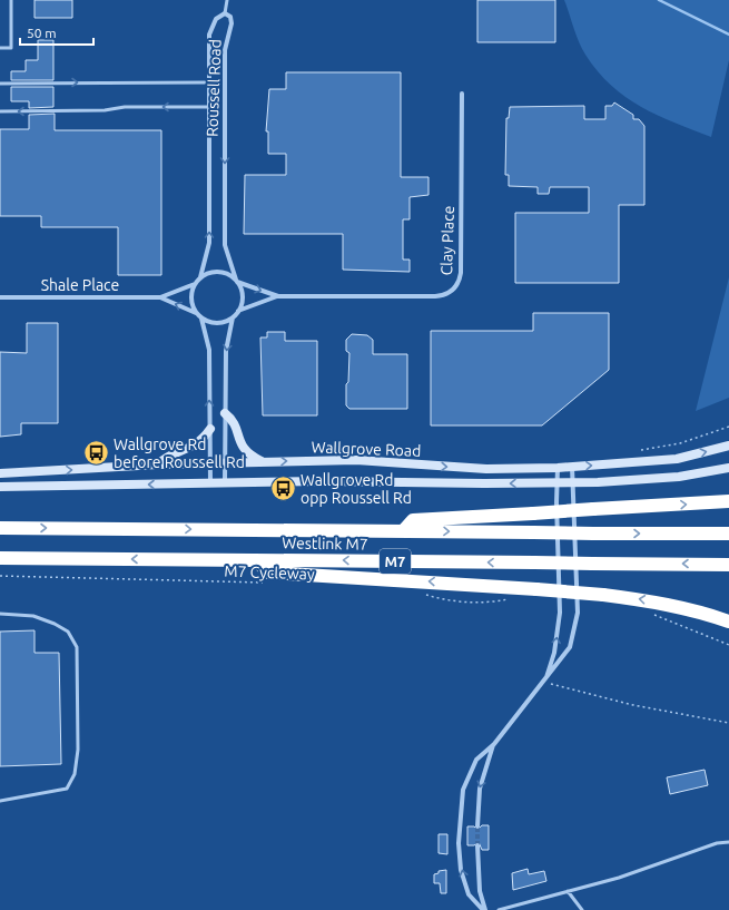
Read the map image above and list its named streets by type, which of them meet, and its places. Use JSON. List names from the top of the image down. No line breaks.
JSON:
{"streets":{"highway":["Westlink M7","M7"],"main road":["Wallgrove Road"],"street":["Roussell Road","Clay Place","Shale Place"],"path":["M7 Cycleway"]},"crossings":[["Roussell Road","Clay Place"],["Roussell Road","Shale Place"],["Clay Place","Shale Place"],["Westlink M7","M7"]],"places":{"bus stop":["Wallgrove Rd before Roussell Rd","Wallgrove Rd opp Roussell Rd"]},"scale_bar":"50 m"}
